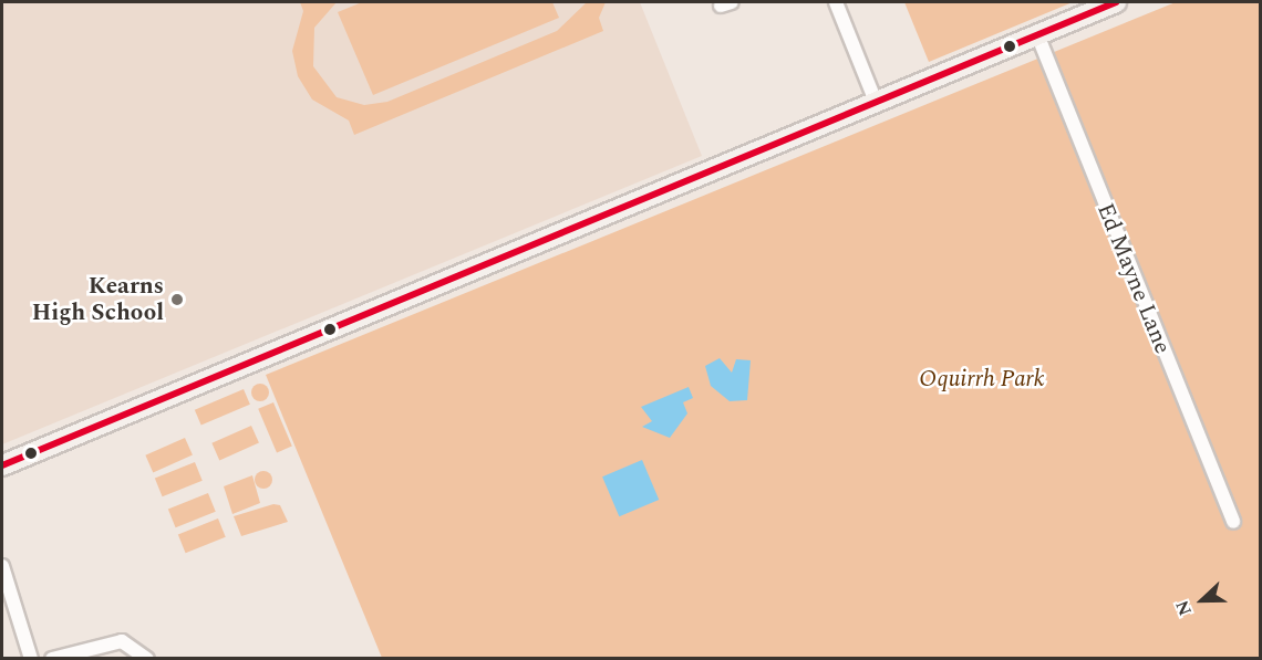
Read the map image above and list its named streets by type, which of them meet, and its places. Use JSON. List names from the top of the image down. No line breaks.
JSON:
{"streets":{"street":["Ed Mayne Lane"]},"parks":["Oquirrh Park"],"places":["Kearns High School"],"north":"left"}
